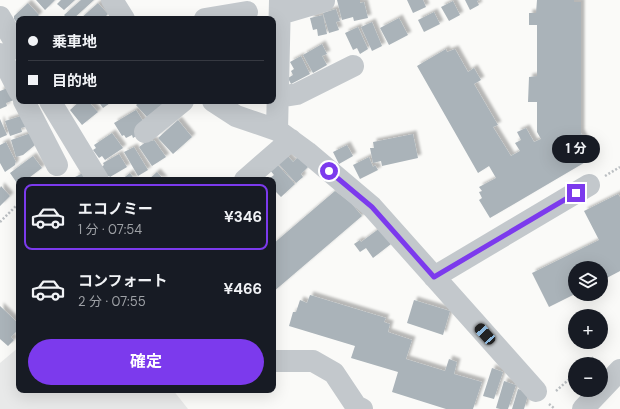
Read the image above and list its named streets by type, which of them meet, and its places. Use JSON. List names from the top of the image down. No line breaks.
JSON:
{"page":{"banner":["乗車地","目的地"],"bubble":"1 分","list":[{"name":"エコノミー","note":"1 分 · 07:54","value":"¥346"},{"name":"コンフォート","note":"2 分 · 07:55","value":"¥466"}],"map_buttons":["+","−"],"buttons":"確定"}}
